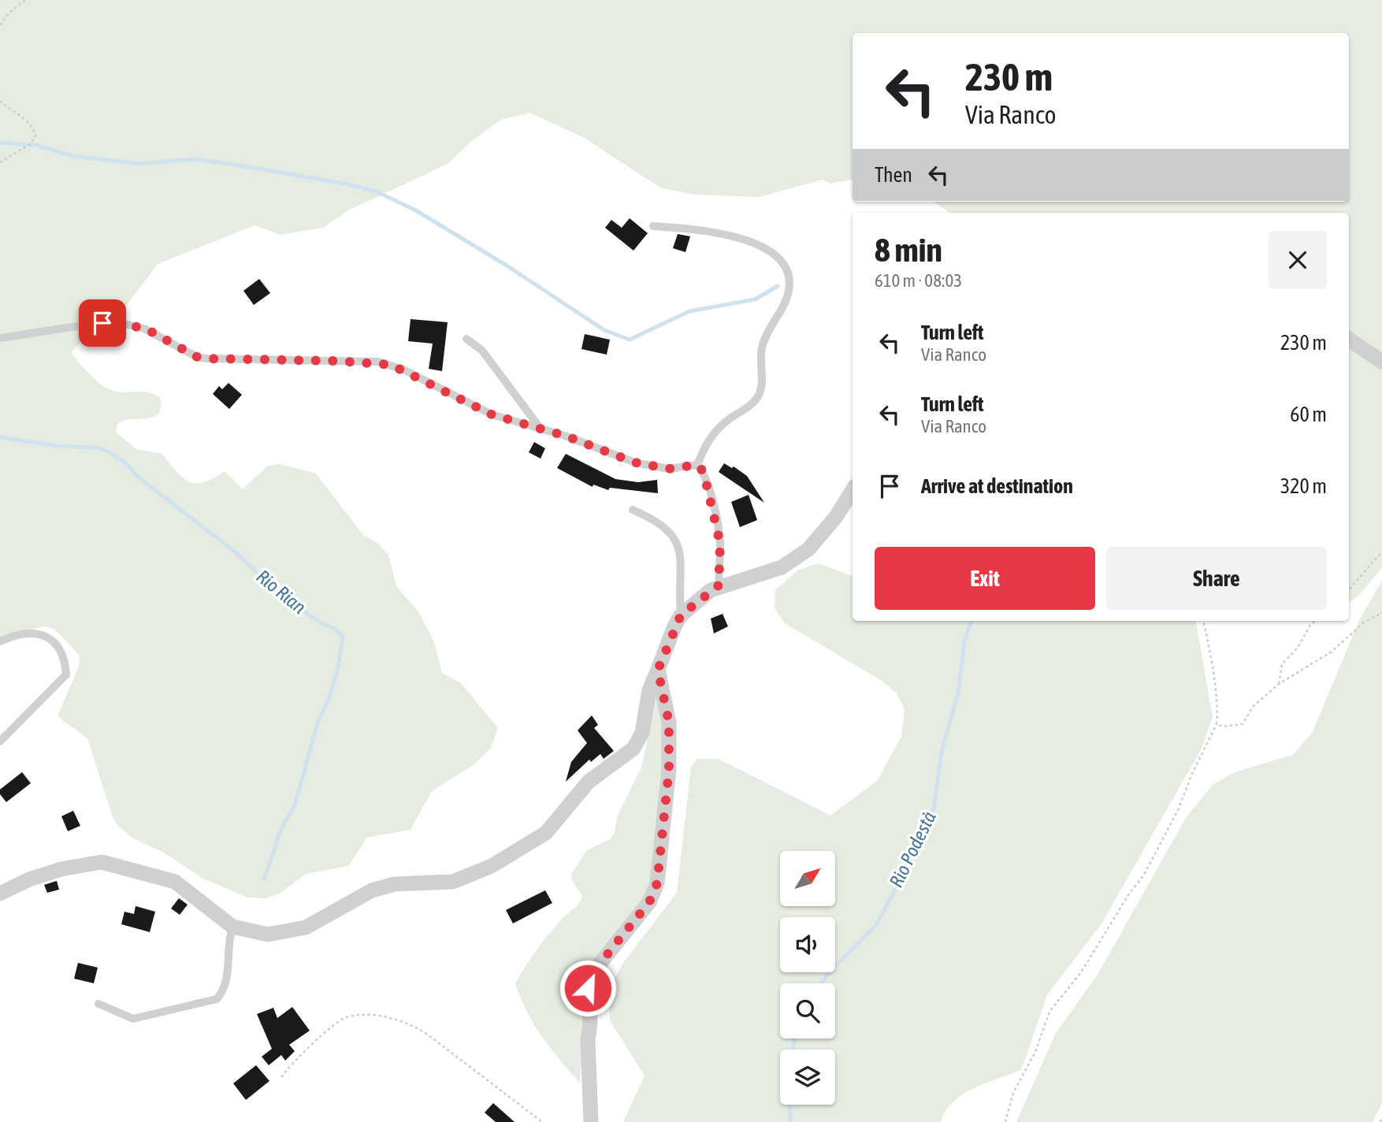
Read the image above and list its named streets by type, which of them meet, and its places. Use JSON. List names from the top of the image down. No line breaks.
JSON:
{"water":["Rio Rian","Rio Podestà"],"north":"top right","page":{"turn":["230 m","Via Ranco"],"then":"Then","heading":["8 min","610 m · 08:03"],"list":[{"name":"Turn left","note":"Via Ranco","value":"230 m"},{"name":"Turn left","note":"Via Ranco","value":"60 m"},{"name":"Arrive at destination","value":"320 m"}],"buttons":["Exit","Share"]}}
